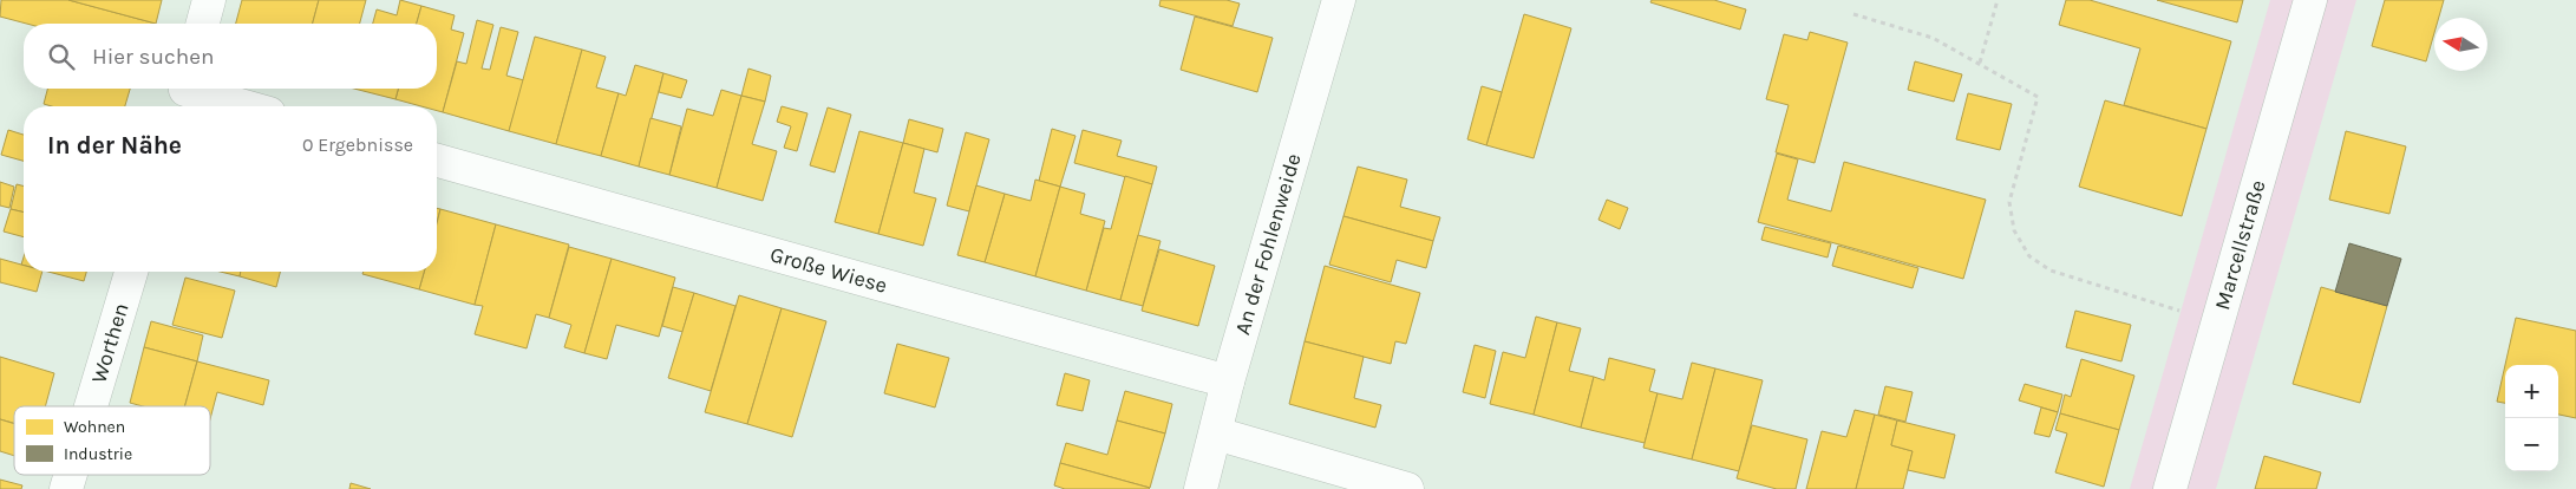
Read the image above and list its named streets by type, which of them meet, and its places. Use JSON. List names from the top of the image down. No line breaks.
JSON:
{"streets":{"street":["An der Fohlenweide","Marcellstraße","Große Wiese","Worthen"]},"crossings":[["An der Fohlenweide","Große Wiese"]],"legend":["Wohnen","Industrie"],"north":"left","page":{"search":"Hier suchen","heading":["In der Nähe","0 Ergebnisse"],"map_buttons":["+","−"]}}
